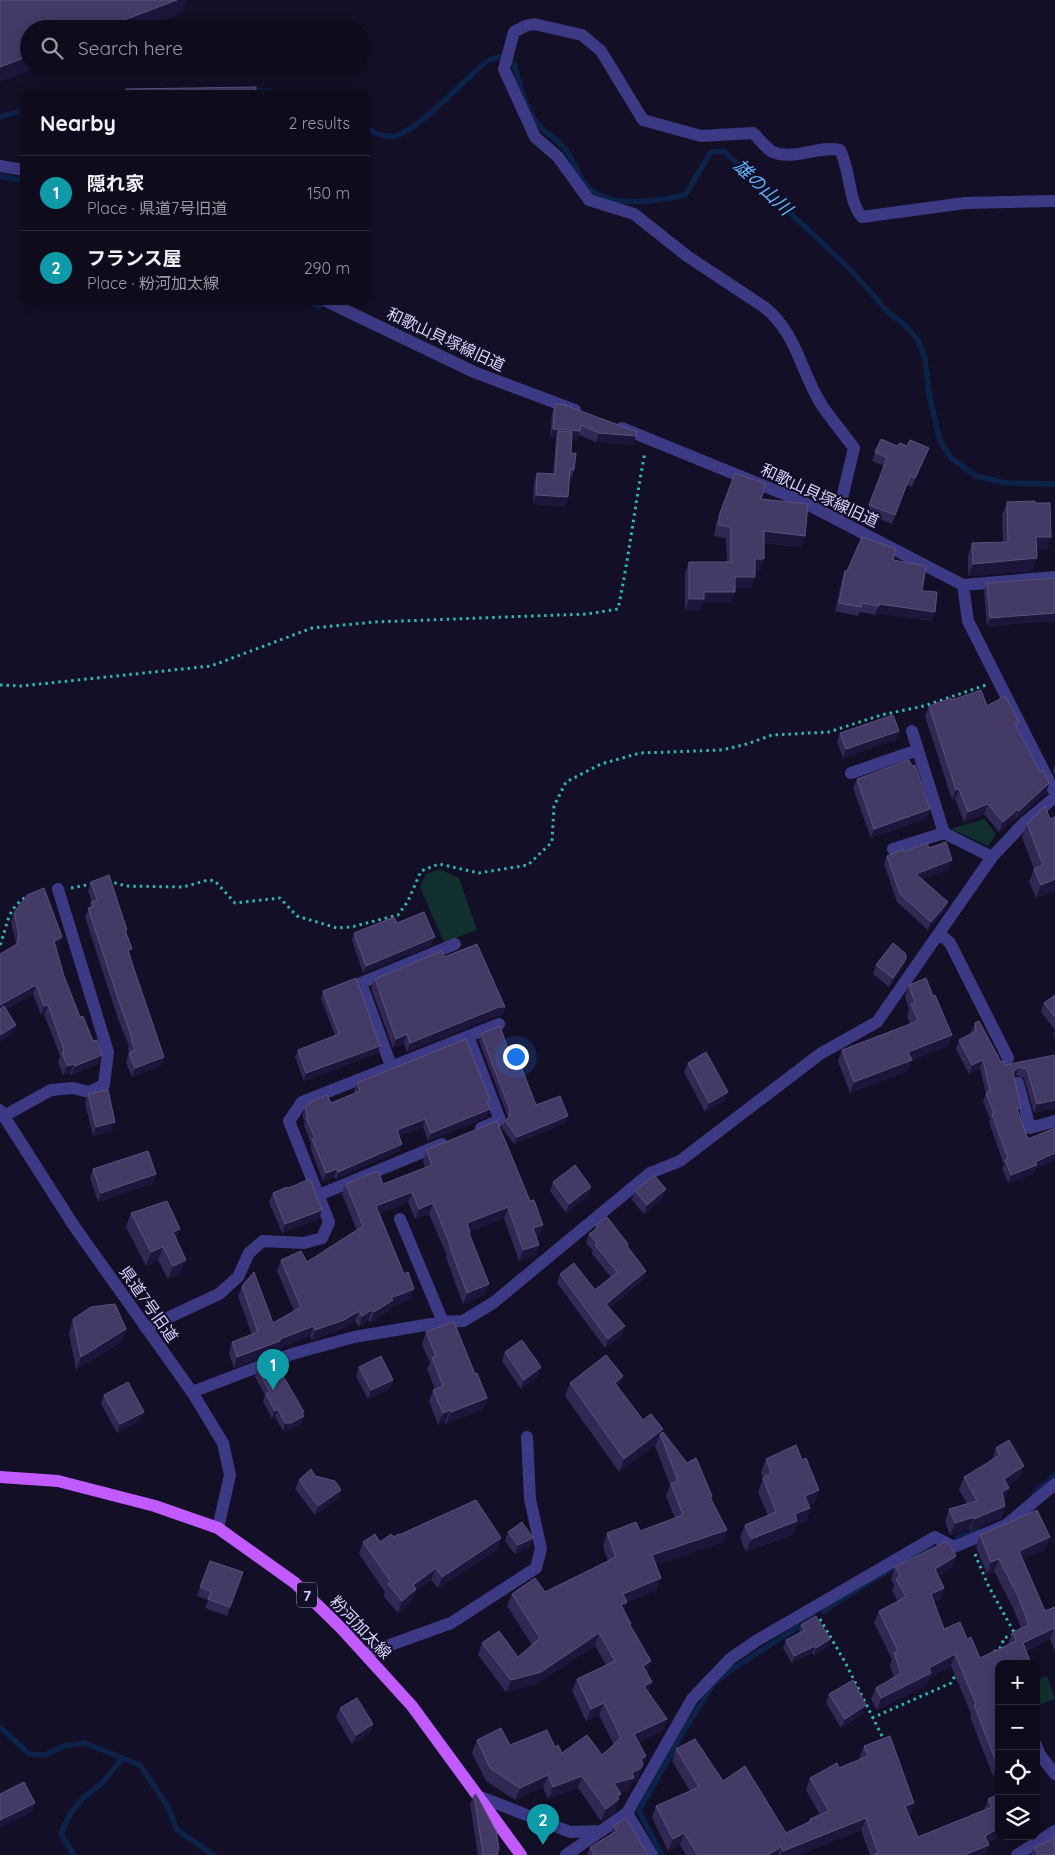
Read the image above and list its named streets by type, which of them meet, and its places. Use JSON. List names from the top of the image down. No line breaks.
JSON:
{"streets":{"main road":["7","粉河加太線"],"street":["和歌山貝塚線旧道","県道7号旧道"]},"crossings":[["県道7号旧道","粉河加太線"]],"water":["雄の山川"],"page":{"search":"Search here","heading":["Nearby","2 results"],"list":[{"mark":"1","name":"隠れ家","note":"Place · 県道7号旧道","value":"150 m"},{"mark":"2","name":"フランス屋","note":"Place · 粉河加太線","value":"290 m"}],"pins":["1","2"],"map_buttons":["+","−"]}}
